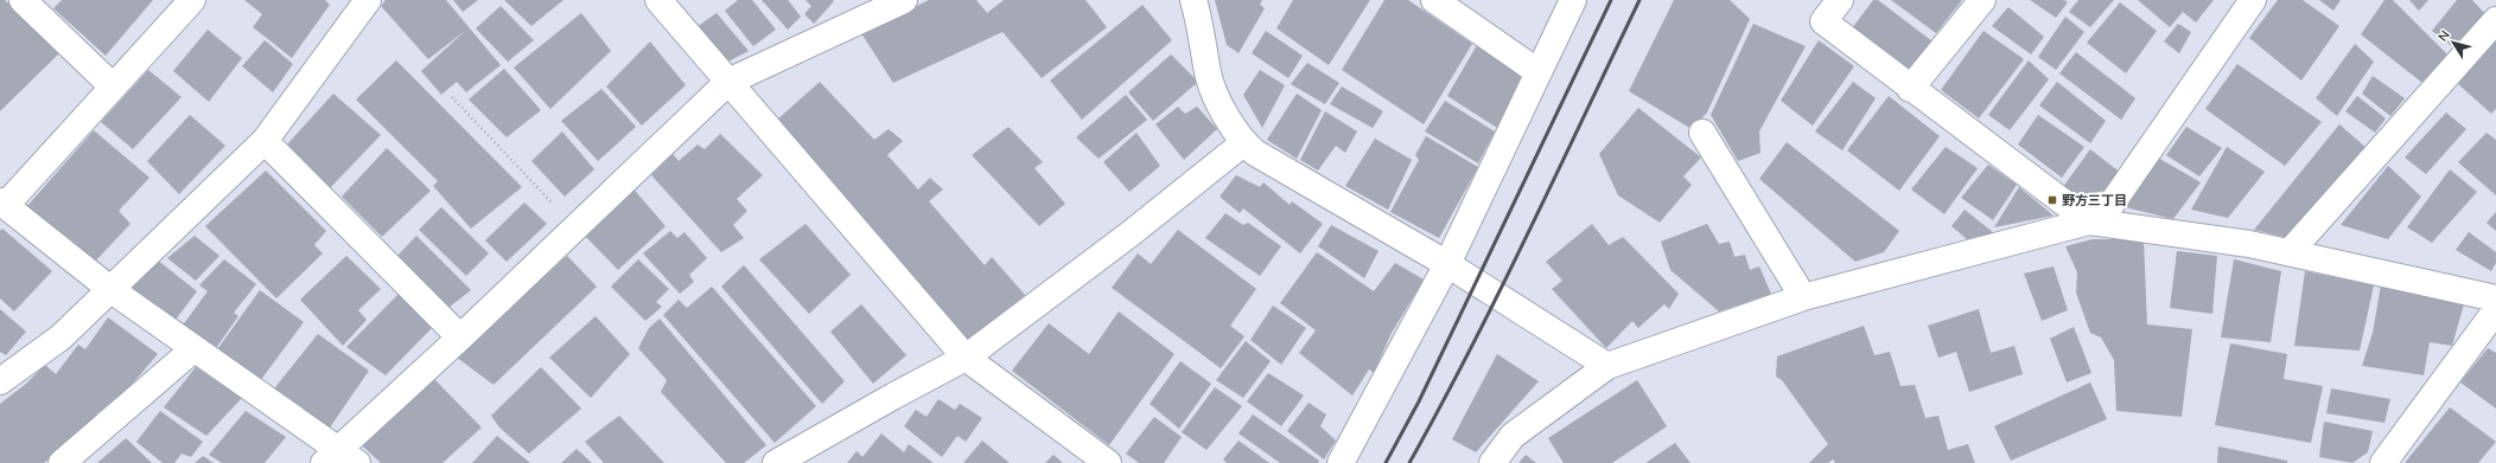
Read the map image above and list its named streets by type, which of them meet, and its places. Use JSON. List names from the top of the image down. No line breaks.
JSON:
{"places":{"transit":["野方三丁目"]},"north":"top left"}
